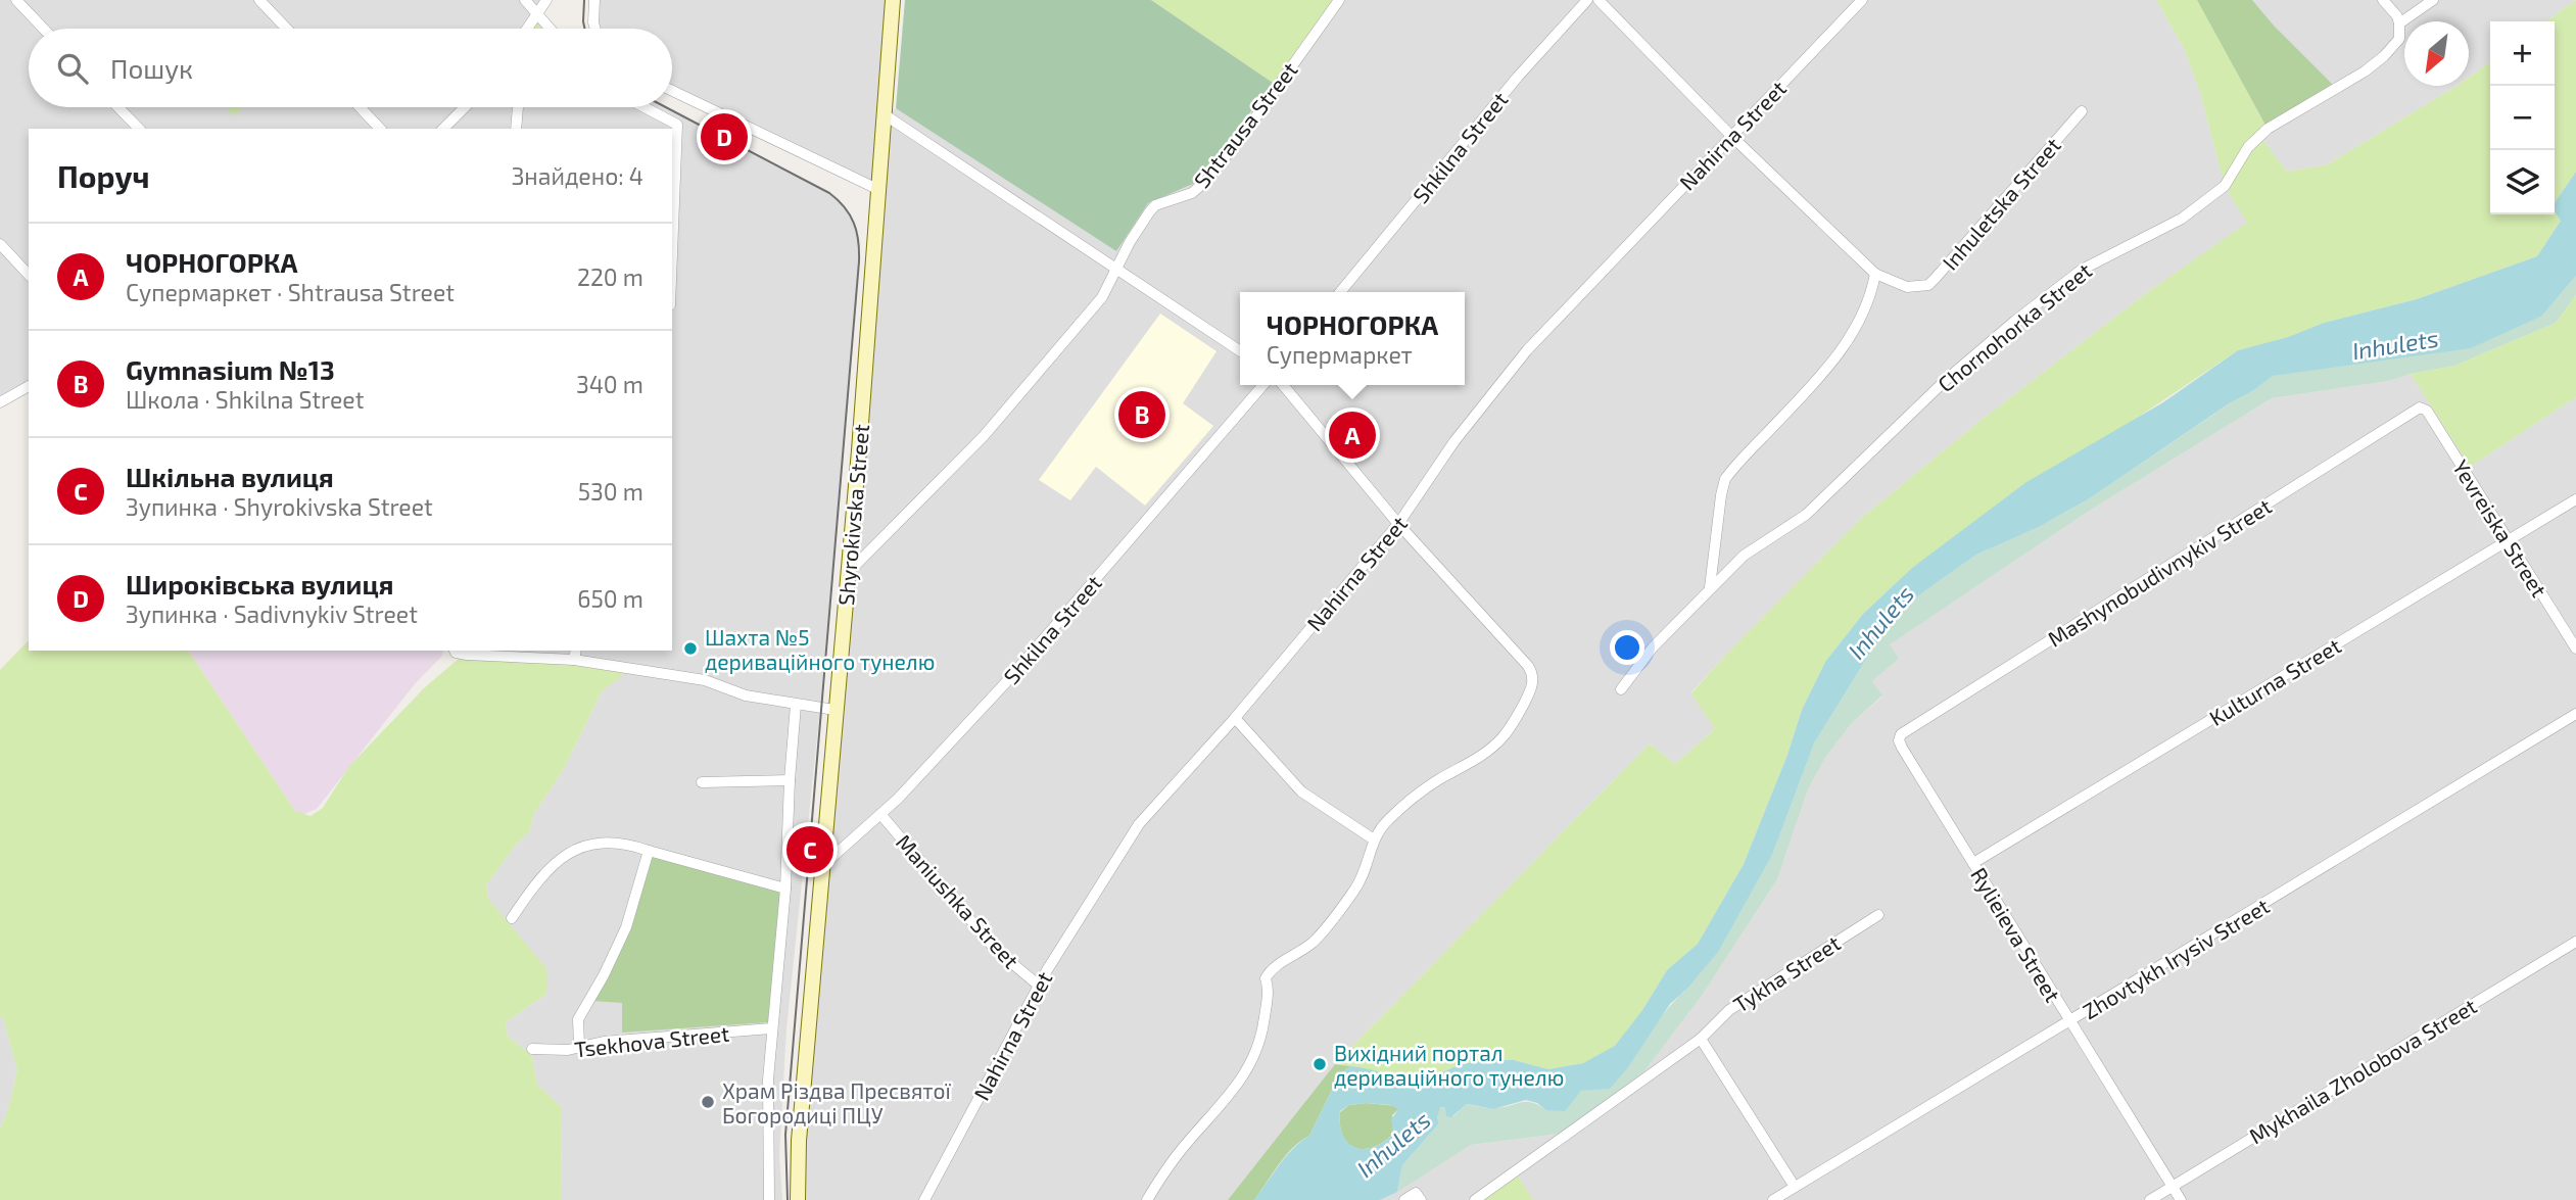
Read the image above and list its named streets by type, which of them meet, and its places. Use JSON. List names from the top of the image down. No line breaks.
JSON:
{"streets":{"main road":["Shyrokivska Street"],"street":["Shtrausa Street","Nahirna Street","Shkilna Street","Inhuletska Street","Chornohorka Street","Yevreiska Street","Mashynobudivnykiv Street","Kulturna Street","Maniushka Street","Rylieieva Street","Zhovtykh Irysiv Street","Tykha Street","Tsekhova Street","Mykhaila Zholobova Street"]},"crossings":[["Shtrausa Street","Shyrokivska Street"],["Nahirna Street","Maniushka Street"],["Shkilna Street","Shyrokivska Street"],["Shkilna Street","Maniushka Street"],["Yevreiska Street","Mashynobudivnykiv Street"],["Yevreiska Street","Kulturna Street"],["Mashynobudivnykiv Street","Rylieieva Street"],["Kulturna Street","Rylieieva Street"],["Rylieieva Street","Zhovtykh Irysiv Street"],["Rylieieva Street","Mykhaila Zholobova Street"]],"water":["Inhulets"],"places":["Шахта №5 дериваційного тунелю","Вихідний портал дериваційного тунелю","Храм Різдва Пресвятої Богородиці ПЦУ"],"north":"bottom left","page":{"map_buttons":["+","−"],"search":"Пошук","pins":["D","B","A","C"],"heading":["Поруч","Знайдено: 4"],"list":[{"mark":"A","name":"ЧОРНОГОРКА","note":"Супермаркет · Shtrausa Street","value":"220 m"},{"mark":"B","name":"Gymnasium №13","note":"Школа · Shkilna Street","value":"340 m"},{"mark":"C","name":"Шкільна вулиця","note":"Зупинка · Shyrokivska Street","value":"530 m"},{"mark":"D","name":"Широківська вулиця","note":"Зупинка · Sadivnykiv Street","value":"650 m"}],"popup":["ЧОРНОГОРКА","Супермаркет"]}}
